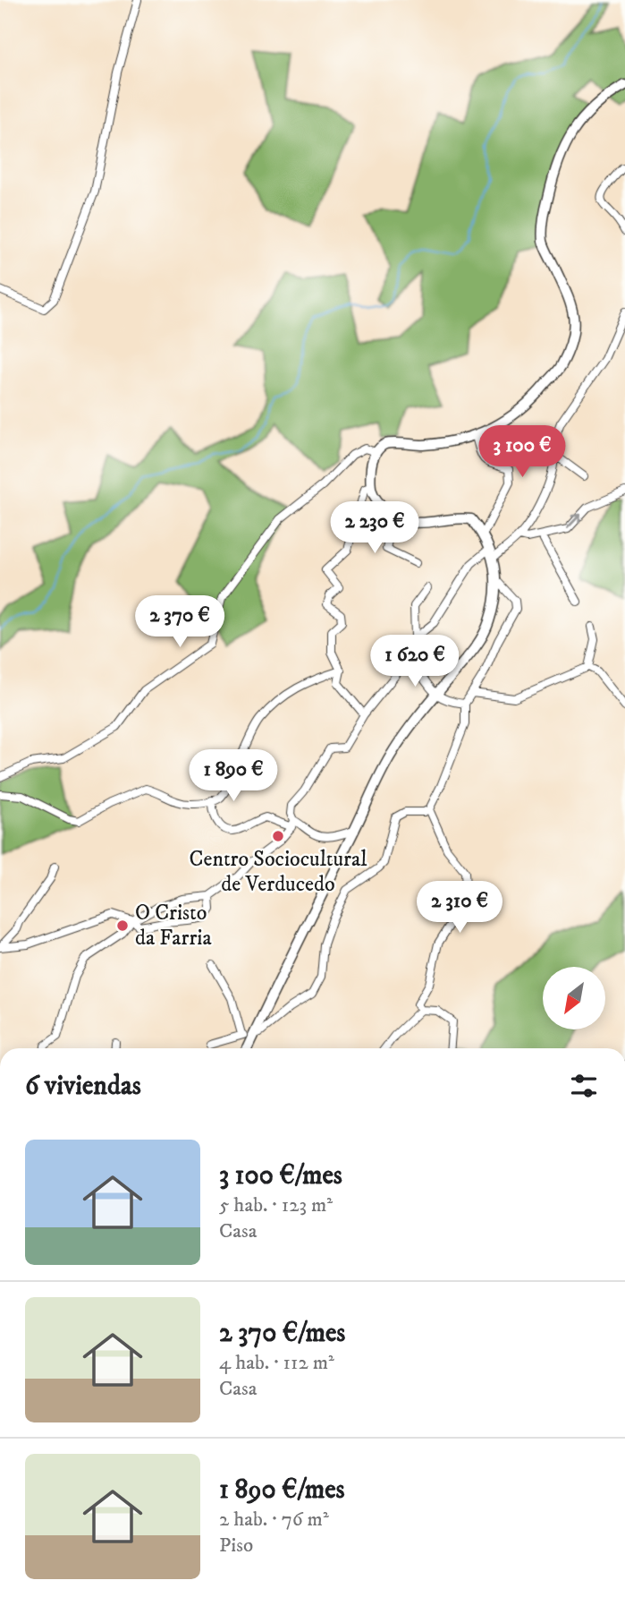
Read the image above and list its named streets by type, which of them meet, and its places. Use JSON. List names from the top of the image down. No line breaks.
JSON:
{"places":["Centro Sociocultural de Verducedo","O Cristo da Farria"],"north":"bottom left","page":{"price":["3 100 €","2 230 €","2 370 €","1 620 €","1 890 €","2 310 €"],"heading":"6 viviendas","list":[{"name":"3 100 €/mes","note":"5 hab. · 123 m² · Casa"},{"name":"2 370 €/mes","note":"4 hab. · 112 m² · Casa"},{"name":"1 890 €/mes","note":"2 hab. · 76 m² · Piso"}]}}
